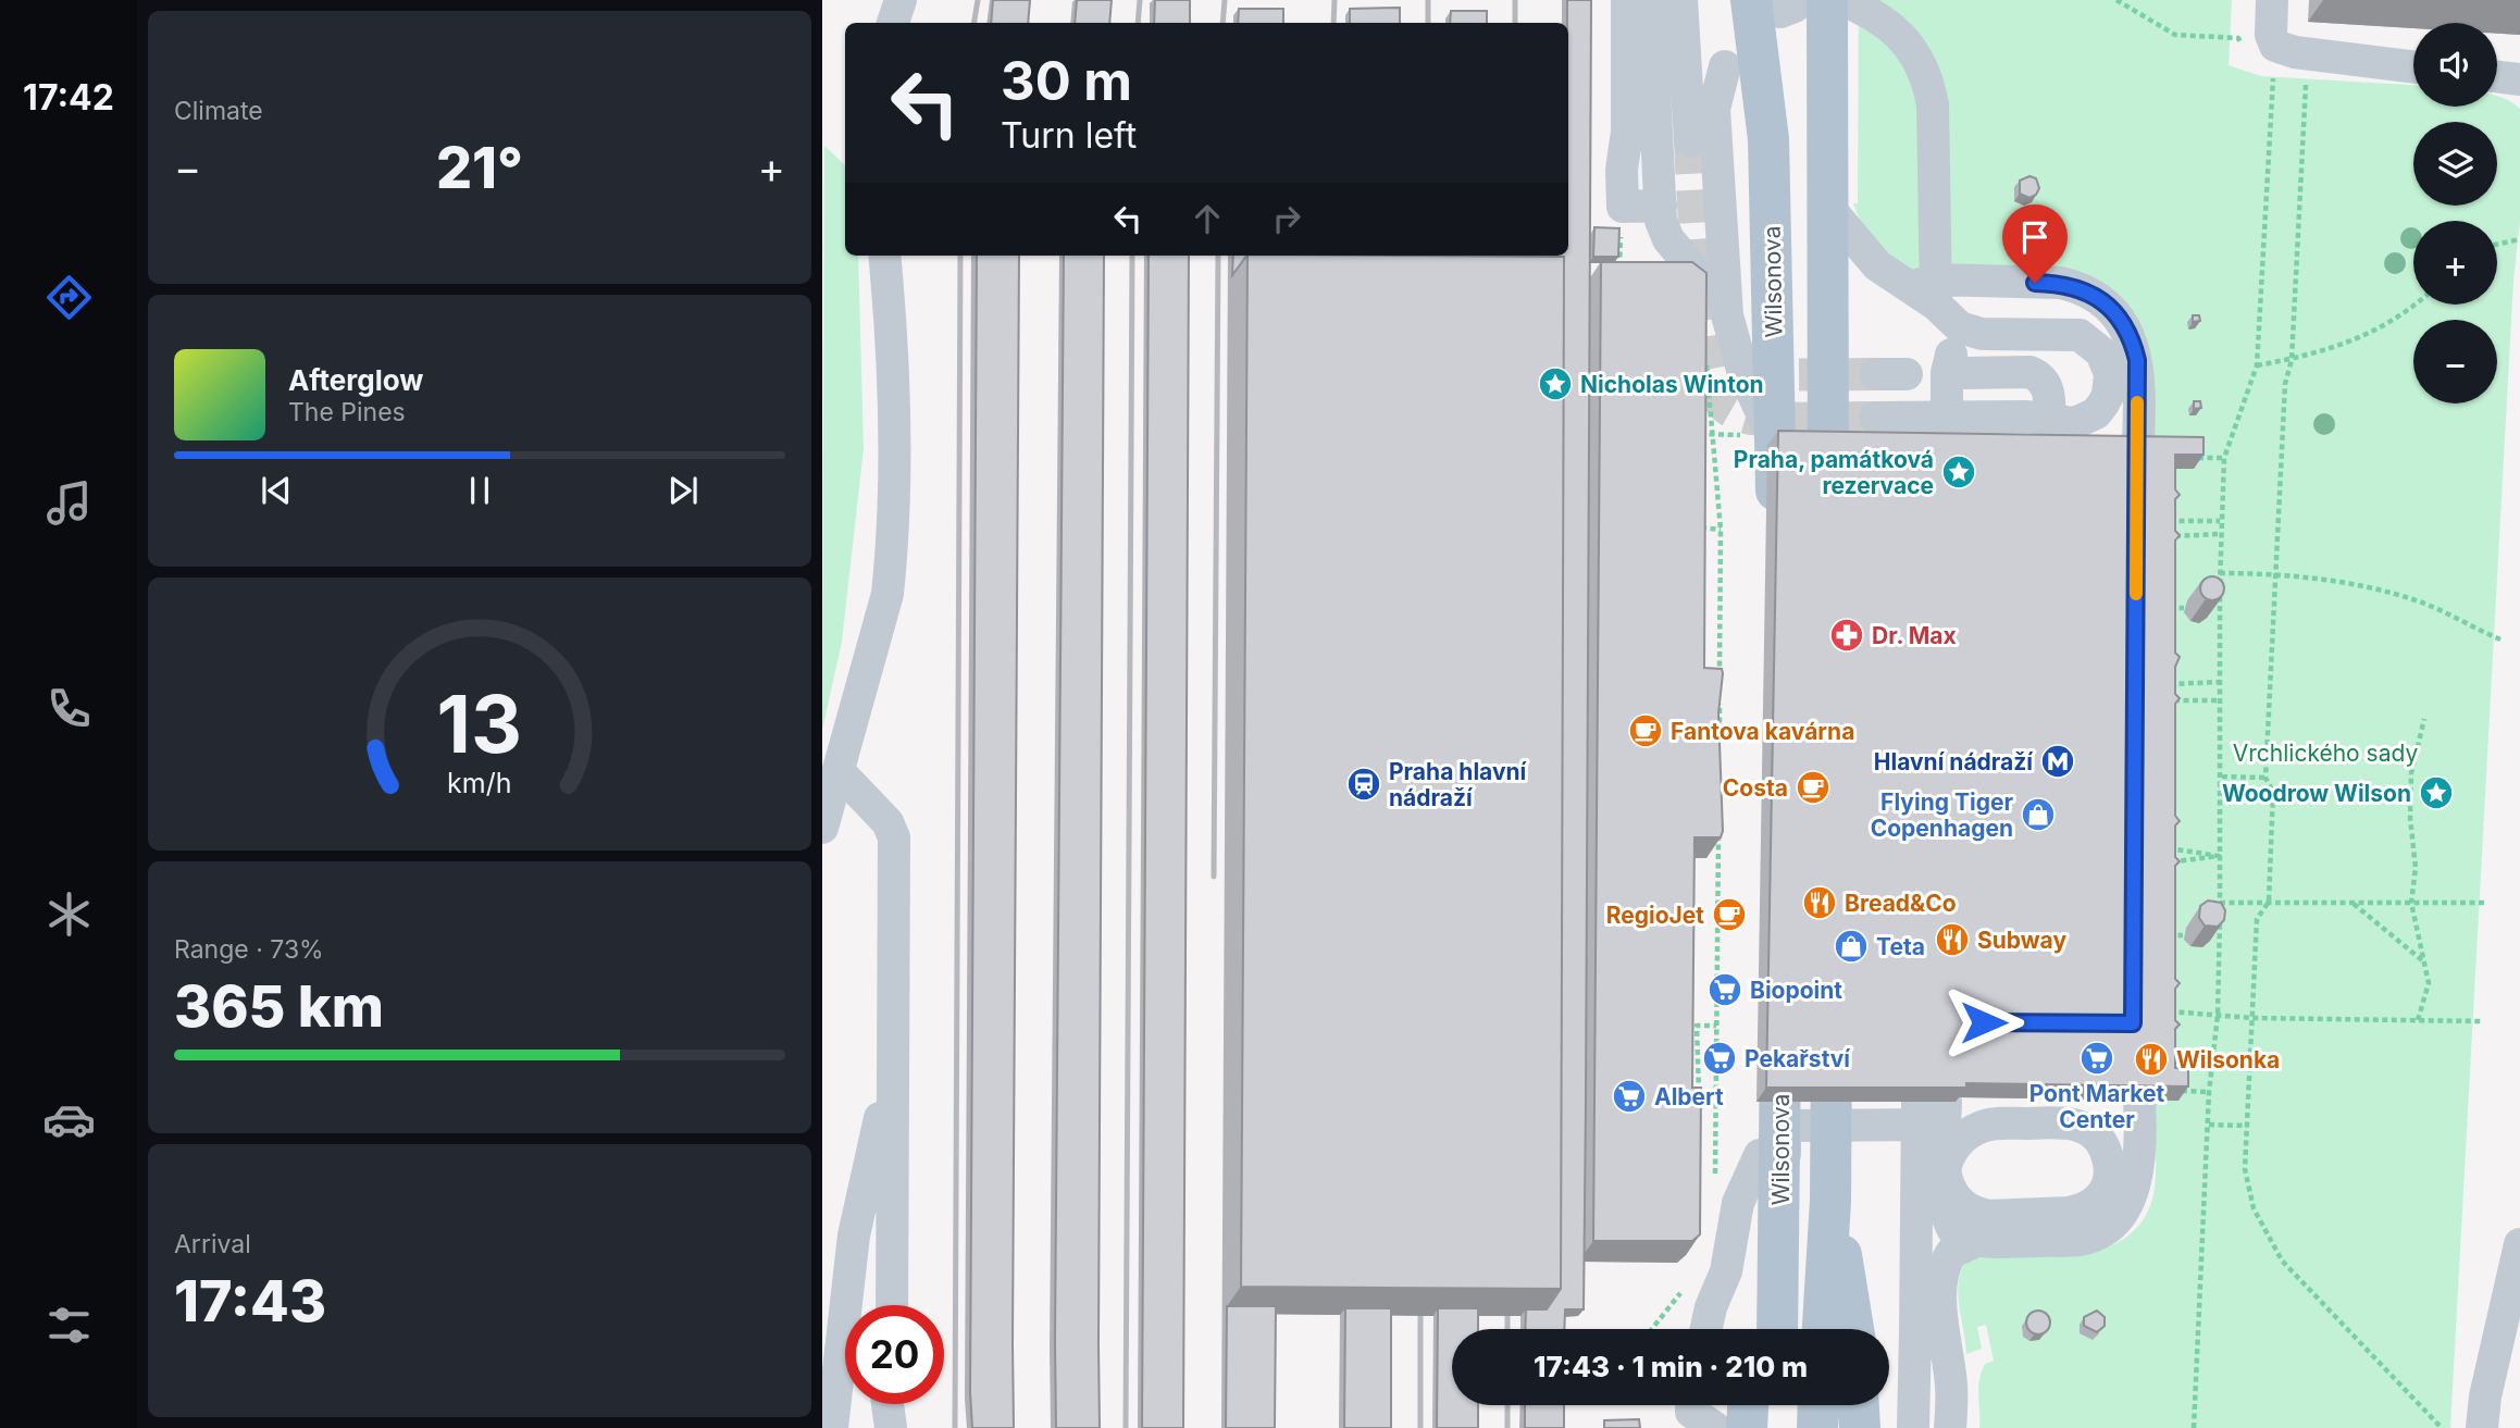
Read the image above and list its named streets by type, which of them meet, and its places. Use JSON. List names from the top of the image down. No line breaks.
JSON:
{"streets":{"main road":["Wilsonova"]},"parks":["Vrchlického sady"],"places":{"place":["Nicholas Winton","Praha, památková rezervace","Woodrow Wilson"],"pharmacy":["Dr. Max"],"cafe":["Fantova kavárna","Costa","RegioJet"],"metro station":["Hlavní nádraží"],"station":["Praha hlavní nádraží"],"shop":["Flying Tiger Copenhagen","Teta"],"restaurant":["Bread&Co","Subway","Wilsonka"],"supermarket":["Biopoint","Pekařství","Pont Market Center","Albert"]},"page":{"tabs":"17:42","tile":["Climate",["Range · 73%","365 km"],["Arrival","17:43"]],"map_buttons":["+","−"],"turn":["30 m","Turn left"],"heat":["−","21°","+"],"song":["Afterglow","The Pines"],"limit":"20","trip":"17:43 · 1 min · 210 m","gauge":["13","km/h"]}}
